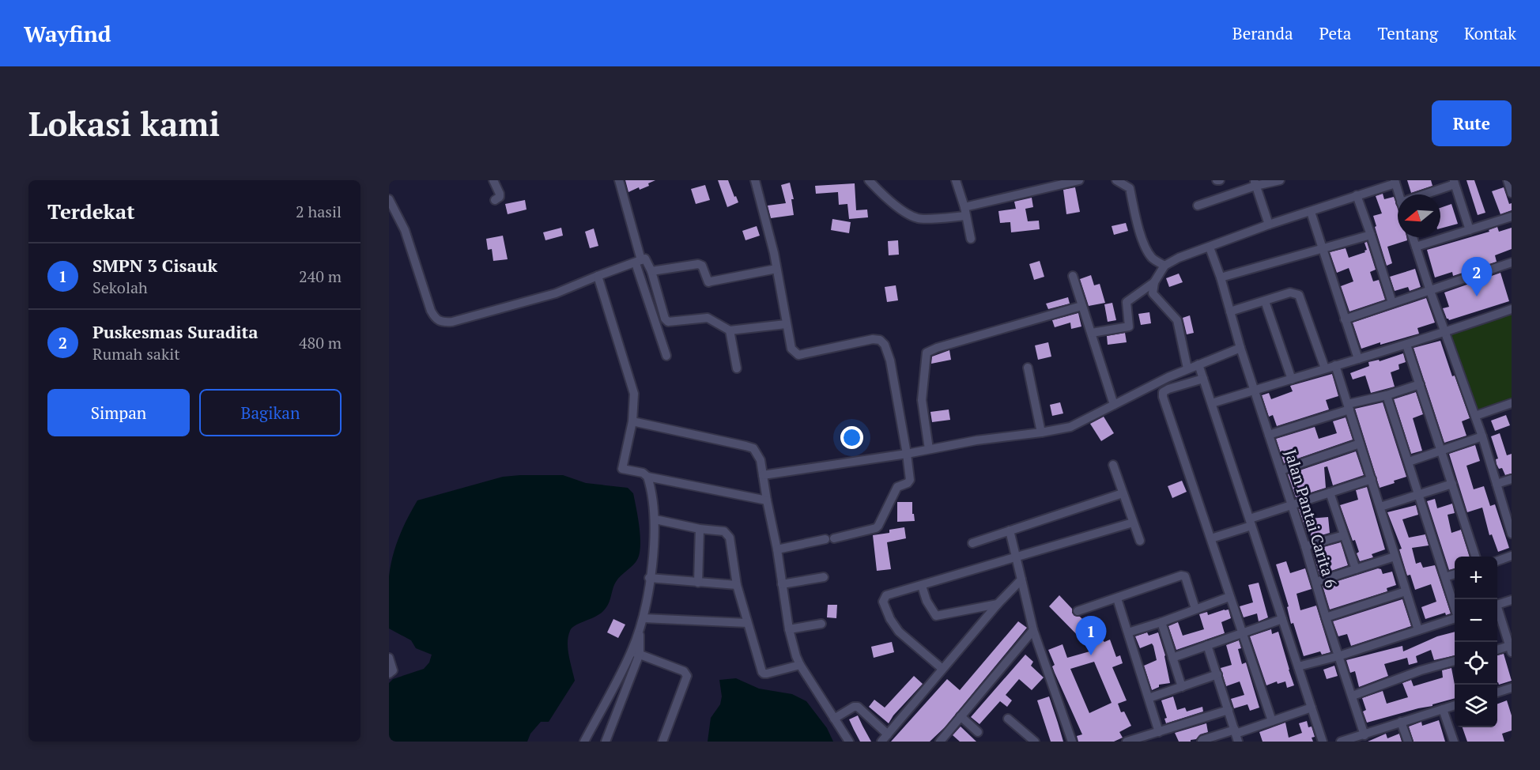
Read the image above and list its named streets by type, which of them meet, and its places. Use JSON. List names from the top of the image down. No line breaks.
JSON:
{"streets":{"street":["Jalan Pantai Carita 6"]},"north":"left","page":{"header":"Wayfind","nav":["Beranda","Peta","Tentang","Kontak"],"buttons":["Rute",["Simpan","Bagikan"]],"title":"Lokasi kami","heading":["Terdekat","2 hasil"],"list":[{"mark":"1","name":"SMPN 3 Cisauk","note":"Sekolah","value":"240 m"},{"mark":"2","name":"Puskesmas Suradita","note":"Rumah sakit","value":"480 m"}],"pins":["2","1"],"map_buttons":["+","−"]}}
